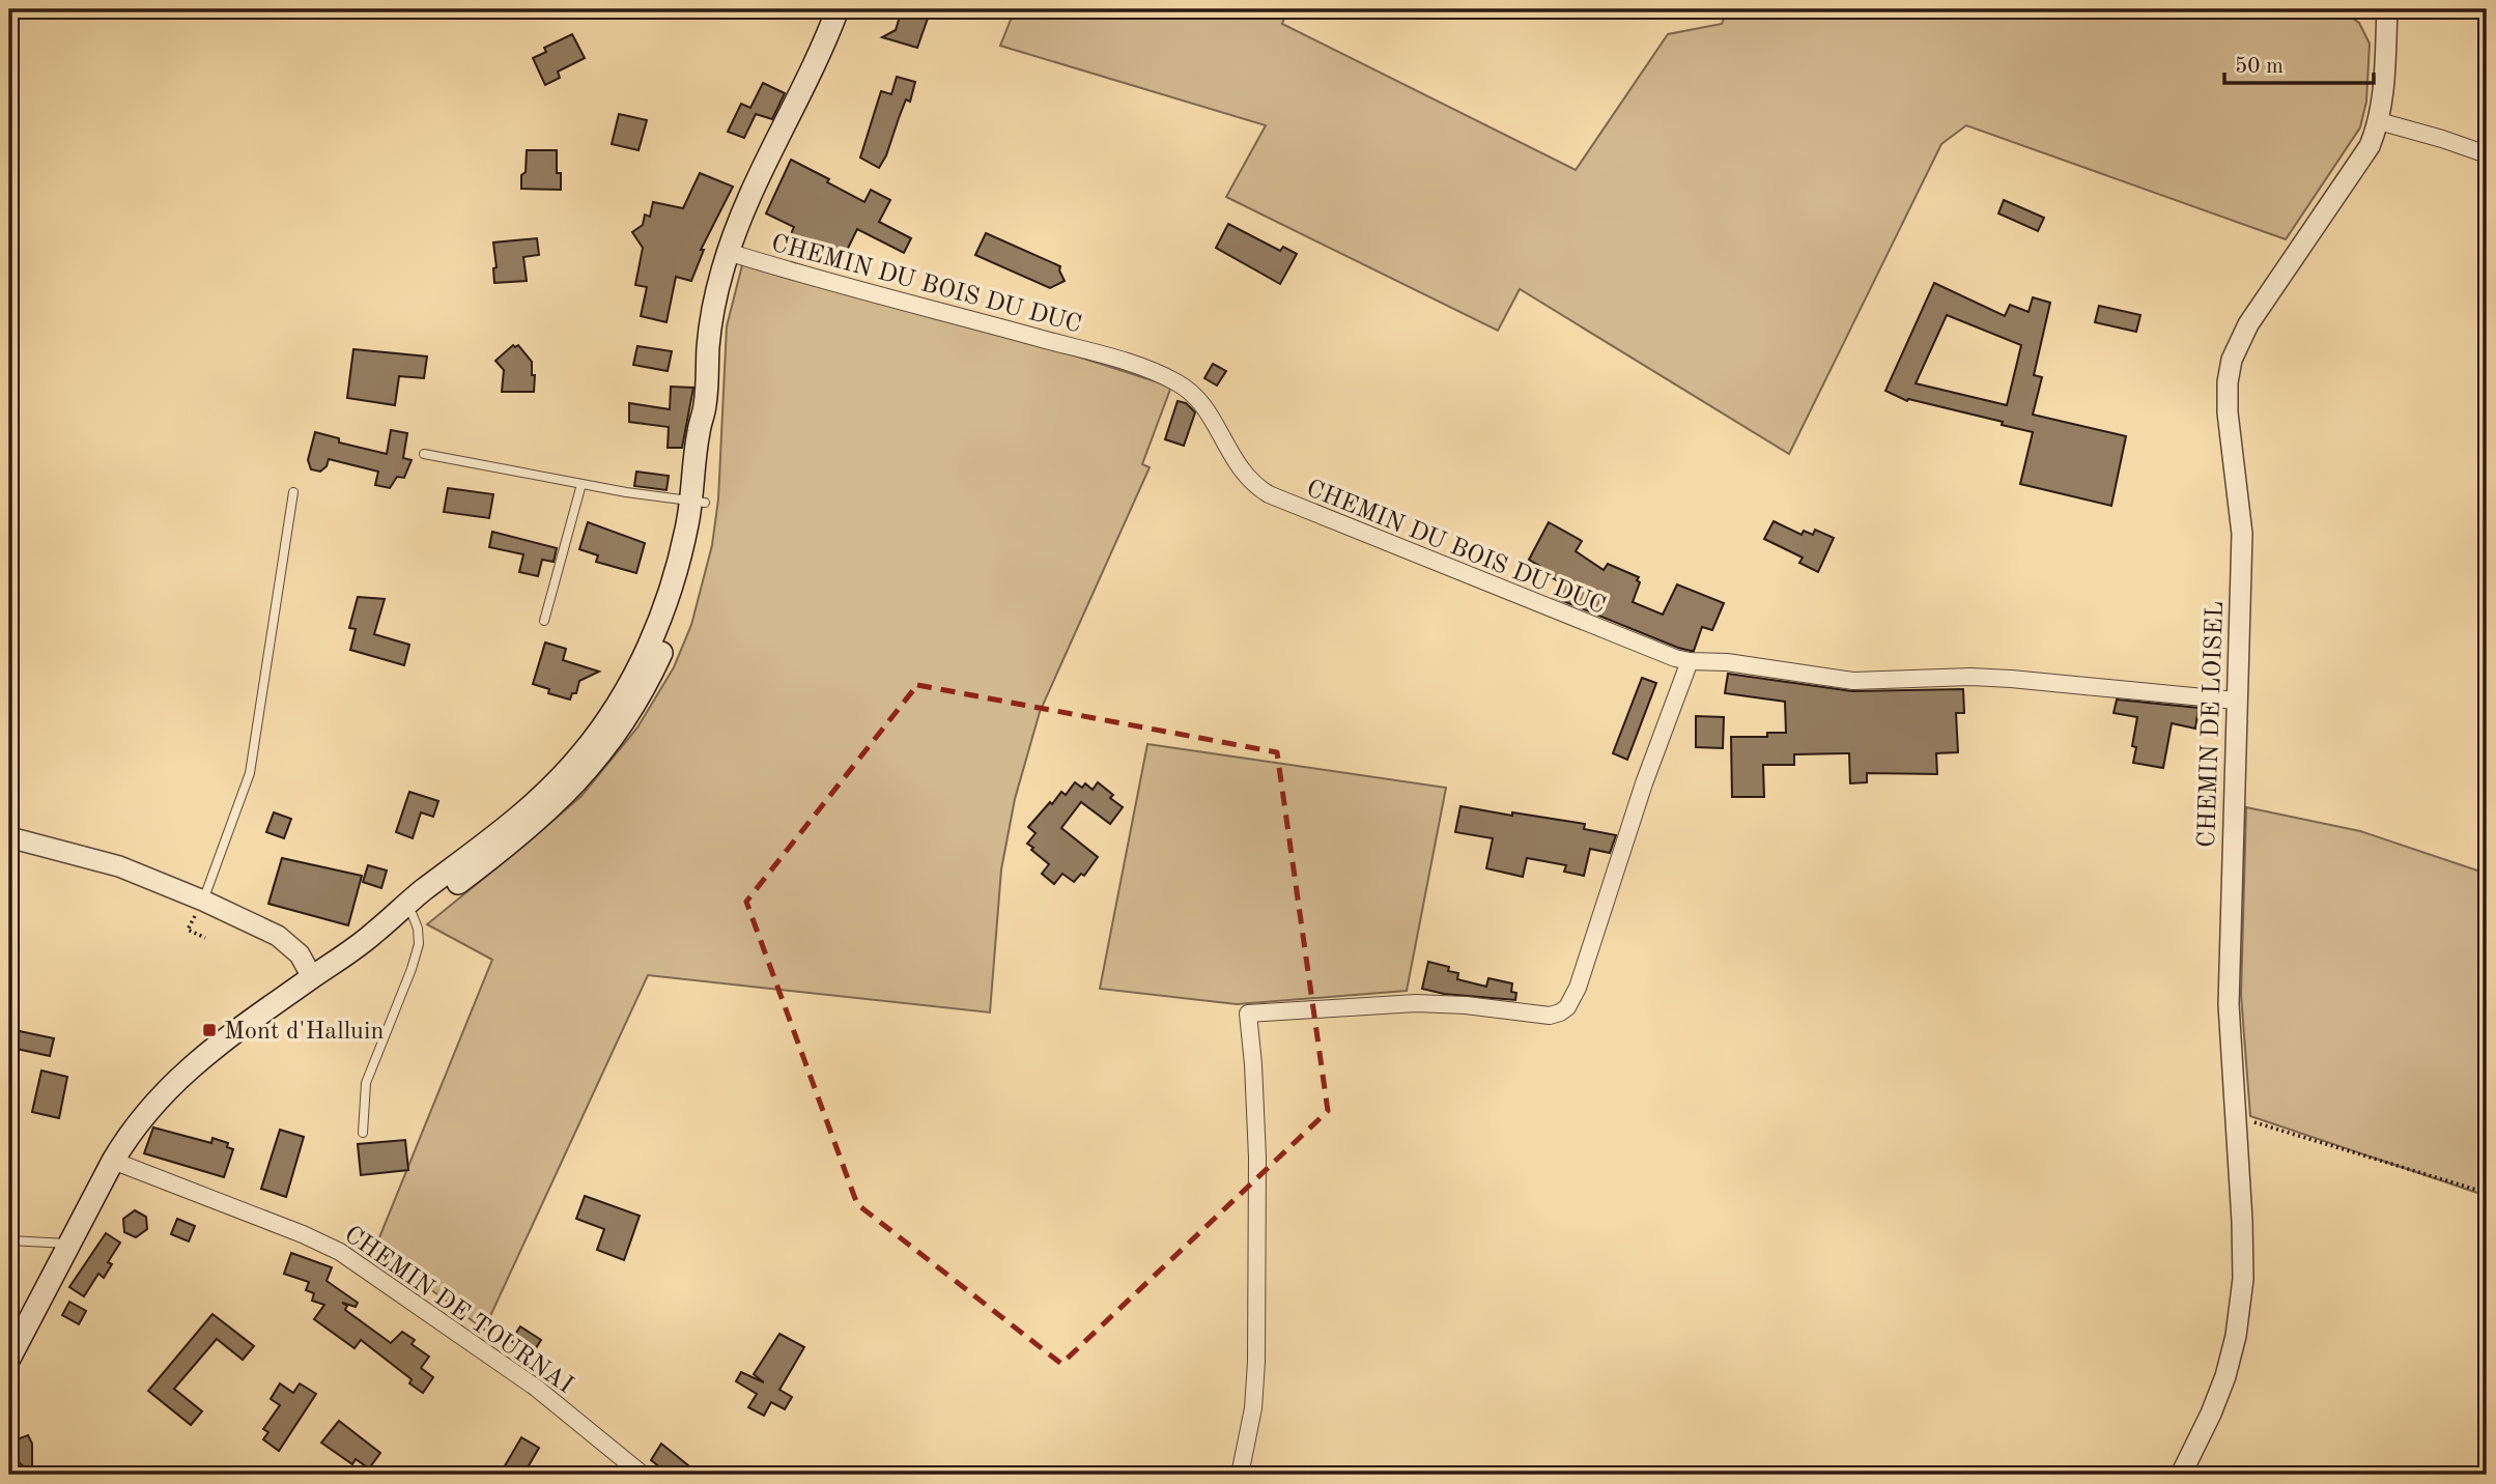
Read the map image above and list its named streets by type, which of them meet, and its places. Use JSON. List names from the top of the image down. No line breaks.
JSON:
{"streets":{"street":["CHEMIN DU BOIS DU DUC","CHEMIN DE LOISEL","CHEMIN DE TOURNAI"]},"crossings":[["CHEMIN DU BOIS DU DUC","CHEMIN DE LOISEL"]],"places":{"transit":["Mont d'Halluin"]},"scale_bar":"50 m"}
